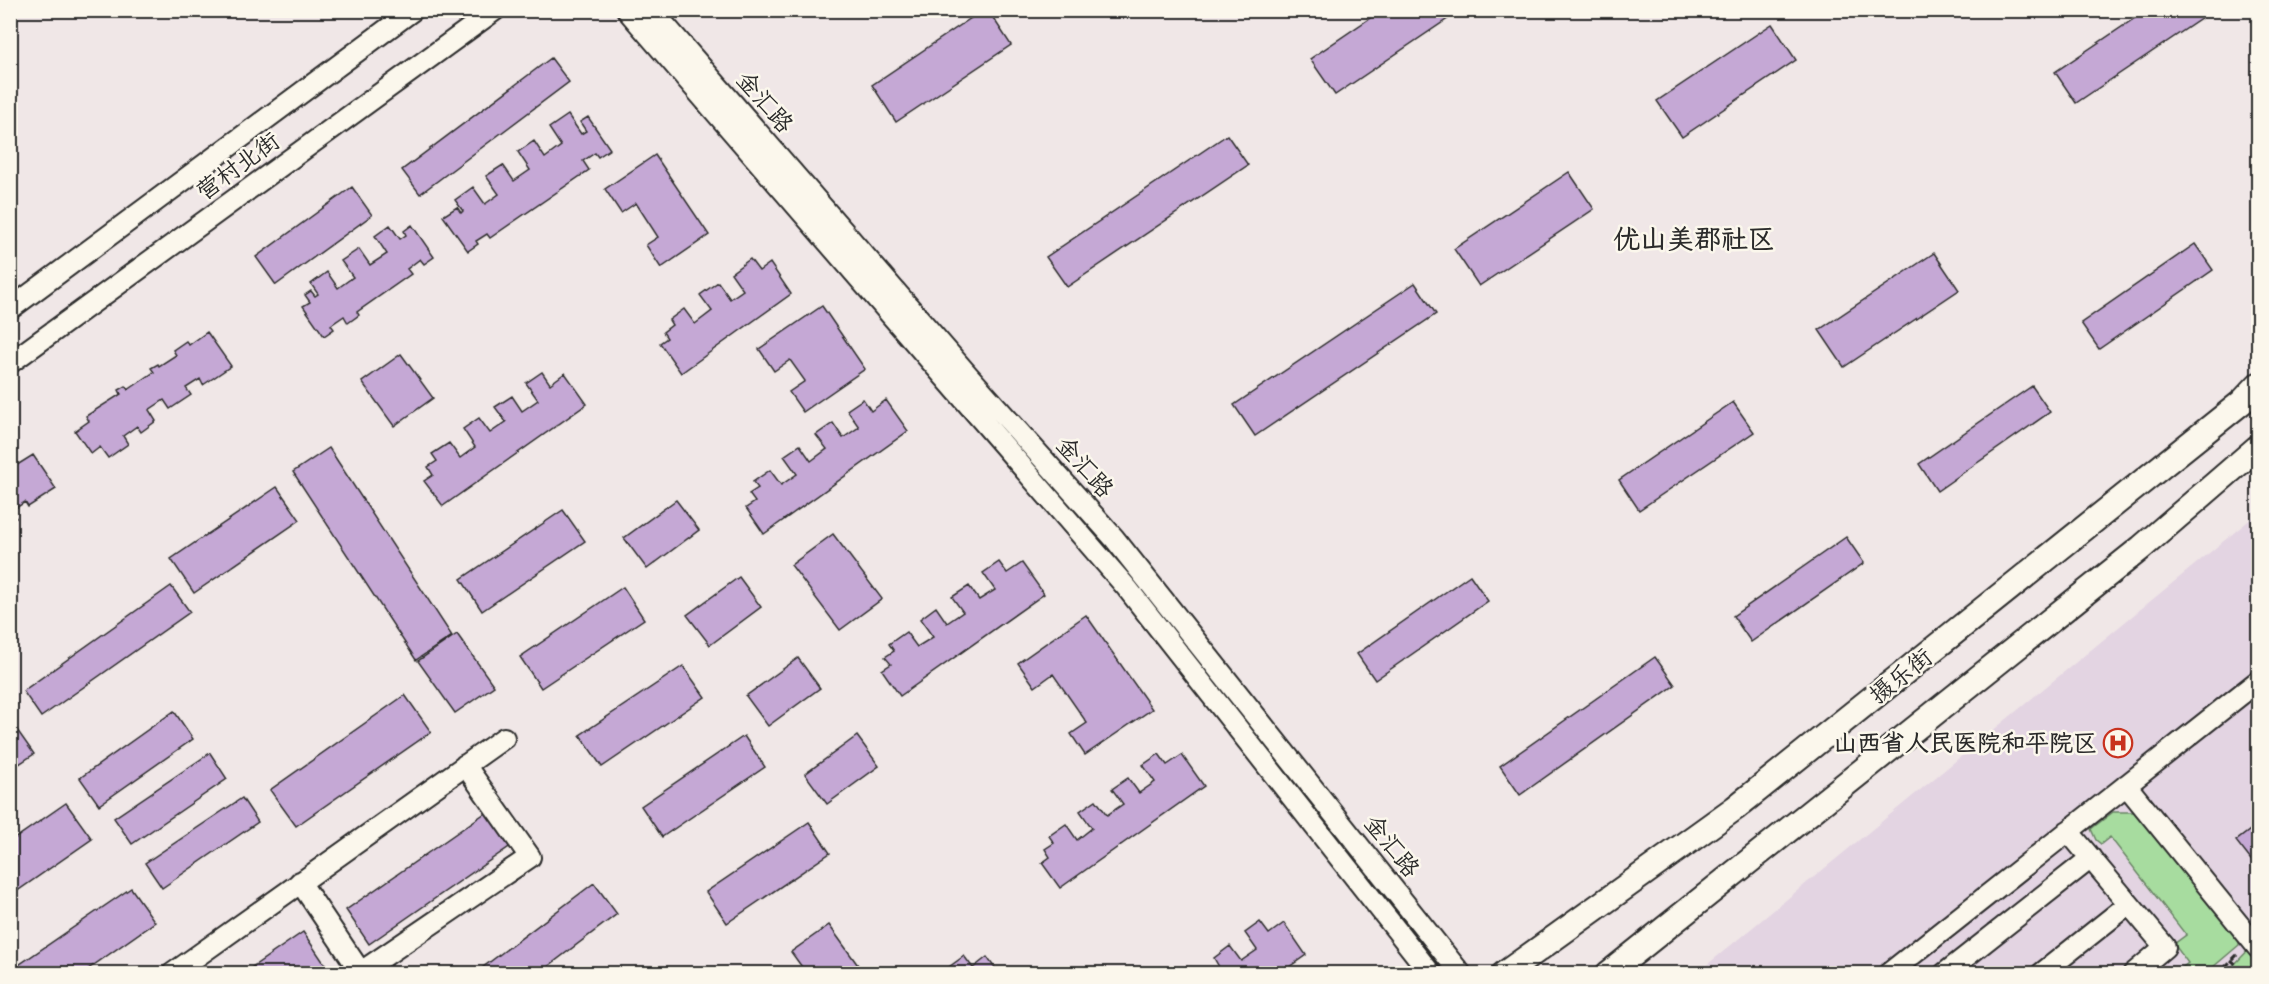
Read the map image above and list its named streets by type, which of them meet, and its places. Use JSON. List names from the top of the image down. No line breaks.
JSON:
{"streets":{"main road":["摄乐街"],"street":["金汇路","营村北街"]},"districts":["优山美郡社区"],"places":{"hospital":["山西省人民医院和平院区"]}}
